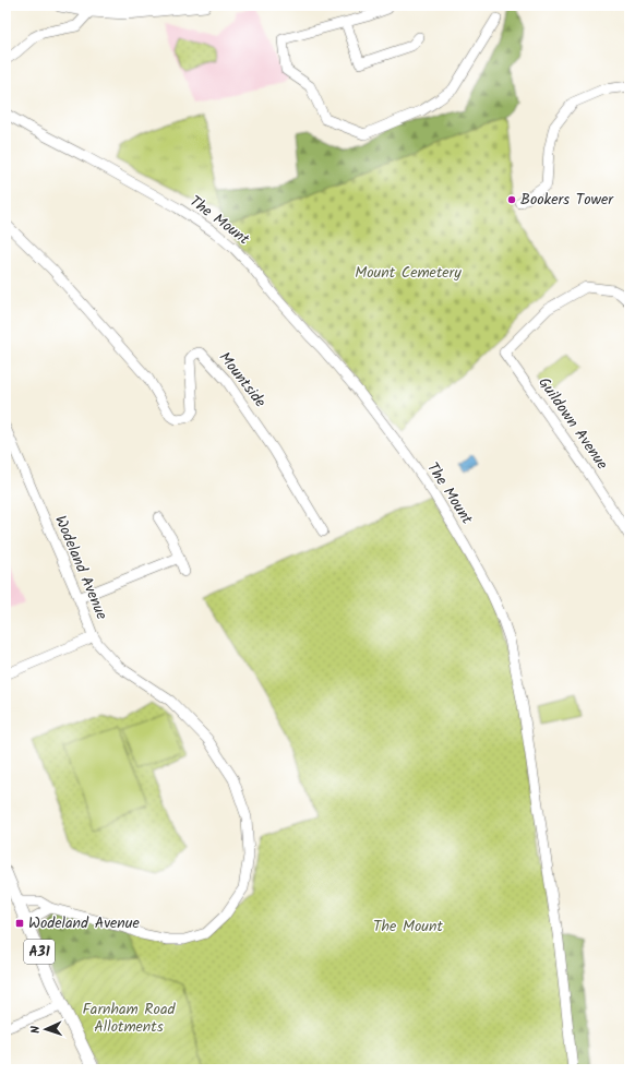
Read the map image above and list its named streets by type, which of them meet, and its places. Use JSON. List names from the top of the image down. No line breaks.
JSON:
{"streets":{"main road":["A31"],"street":["The Mount","Mountside","Guildown Avenue","Wodeland Avenue"]},"crossings":[["Wodeland Avenue","A31"]],"parks":["Mount Cemetery","The Mount","Farnham Road Allotments"],"places":{"other":["Bookers Tower"],"transit":["Wodeland Avenue"]},"north":"left"}
